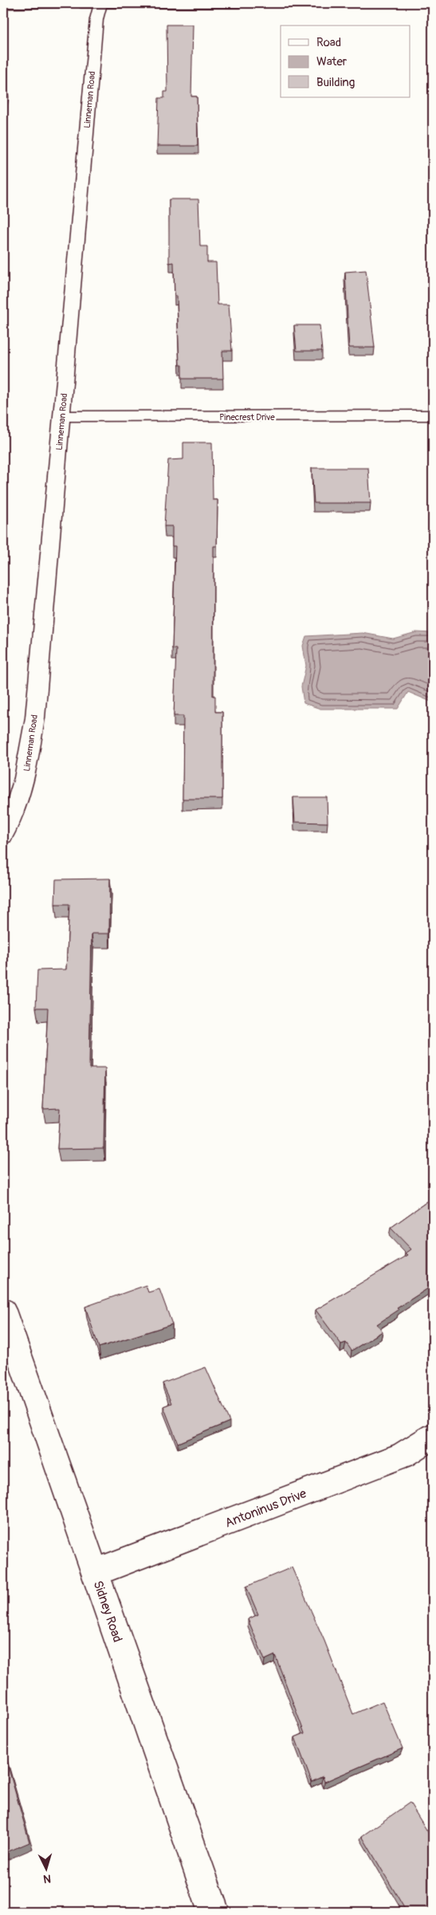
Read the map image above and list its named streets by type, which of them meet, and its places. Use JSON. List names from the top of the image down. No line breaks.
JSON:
{"streets":{"street":["Linneman Road","Pinecrest Drive","Antoninus Drive","Sidney Road"]},"crossings":[["Linneman Road","Pinecrest Drive"],["Antoninus Drive","Sidney Road"]],"legend":["Road","Water","Building"],"north":"bottom"}
